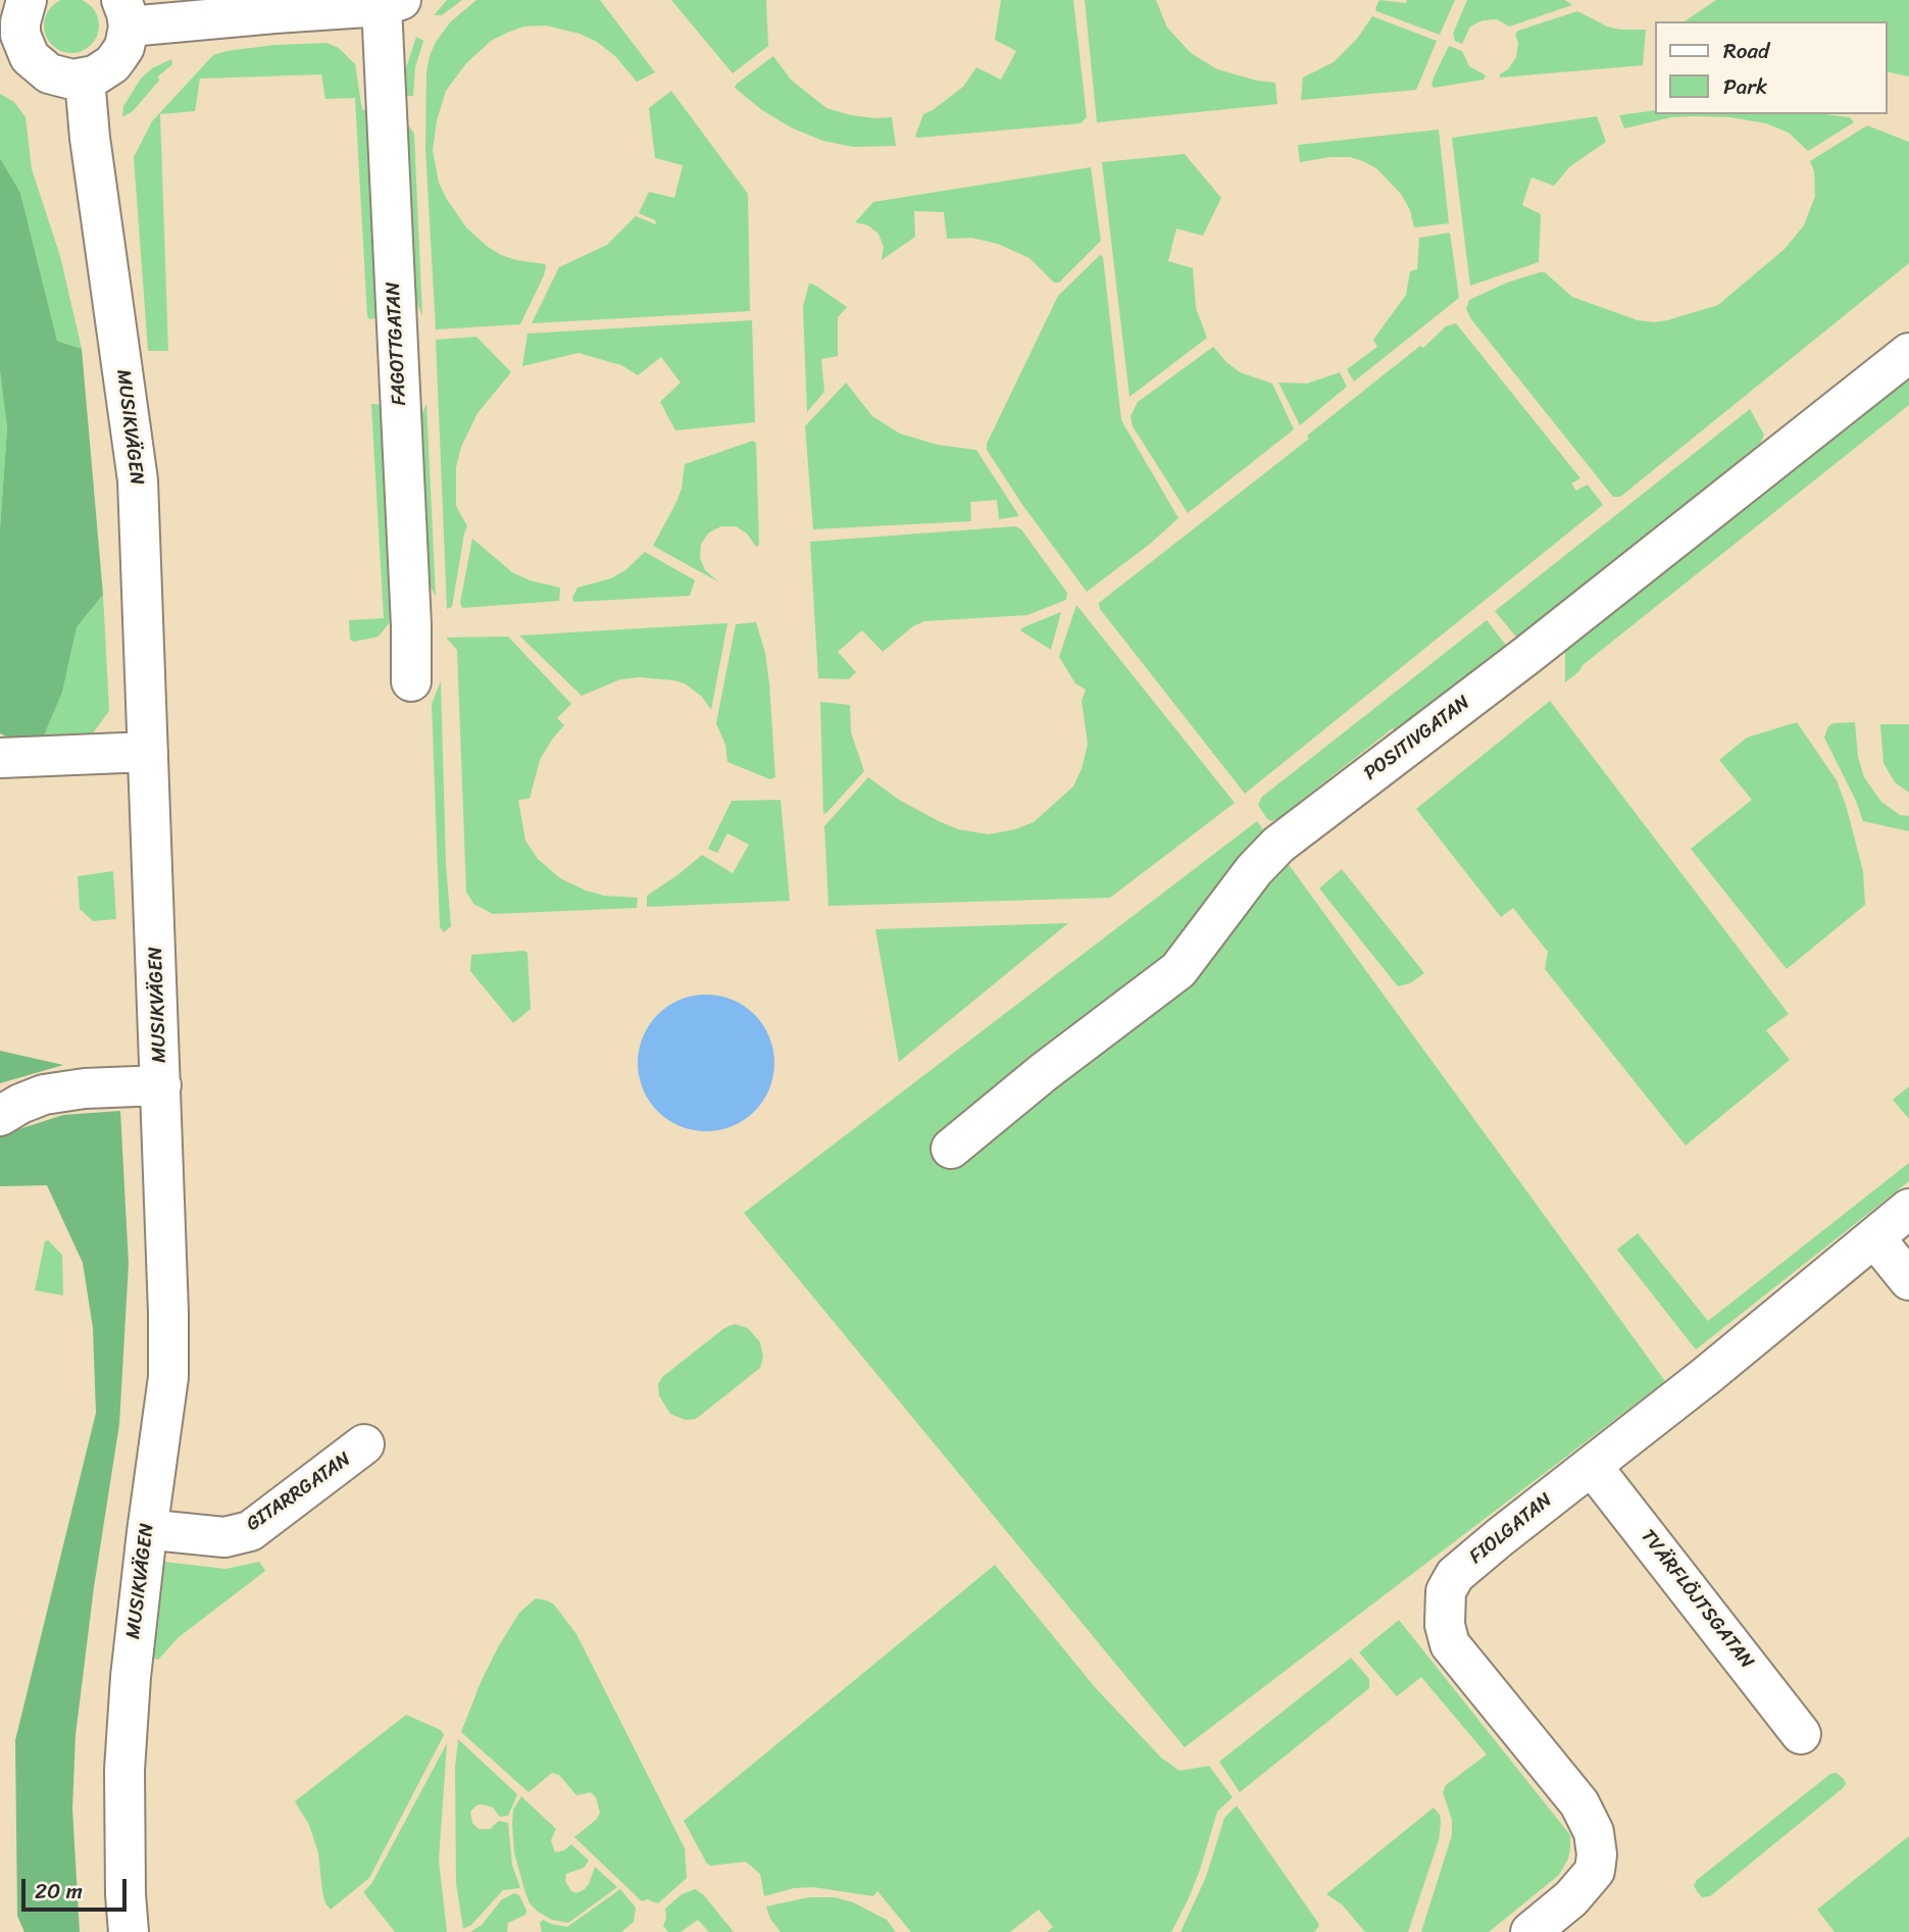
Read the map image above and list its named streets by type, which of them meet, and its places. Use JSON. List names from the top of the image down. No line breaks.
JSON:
{"streets":{"street":["FAGOTTGATAN","MUSIKVÄGEN","POSITIVGATAN","GITARRGATAN","FIOLGATAN","TVÄRFLÖJTSGATAN"]},"crossings":[["MUSIKVÄGEN","GITARRGATAN"],["FIOLGATAN","TVÄRFLÖJTSGATAN"]],"legend":["Road","Park"],"scale_bar":"20 m"}
